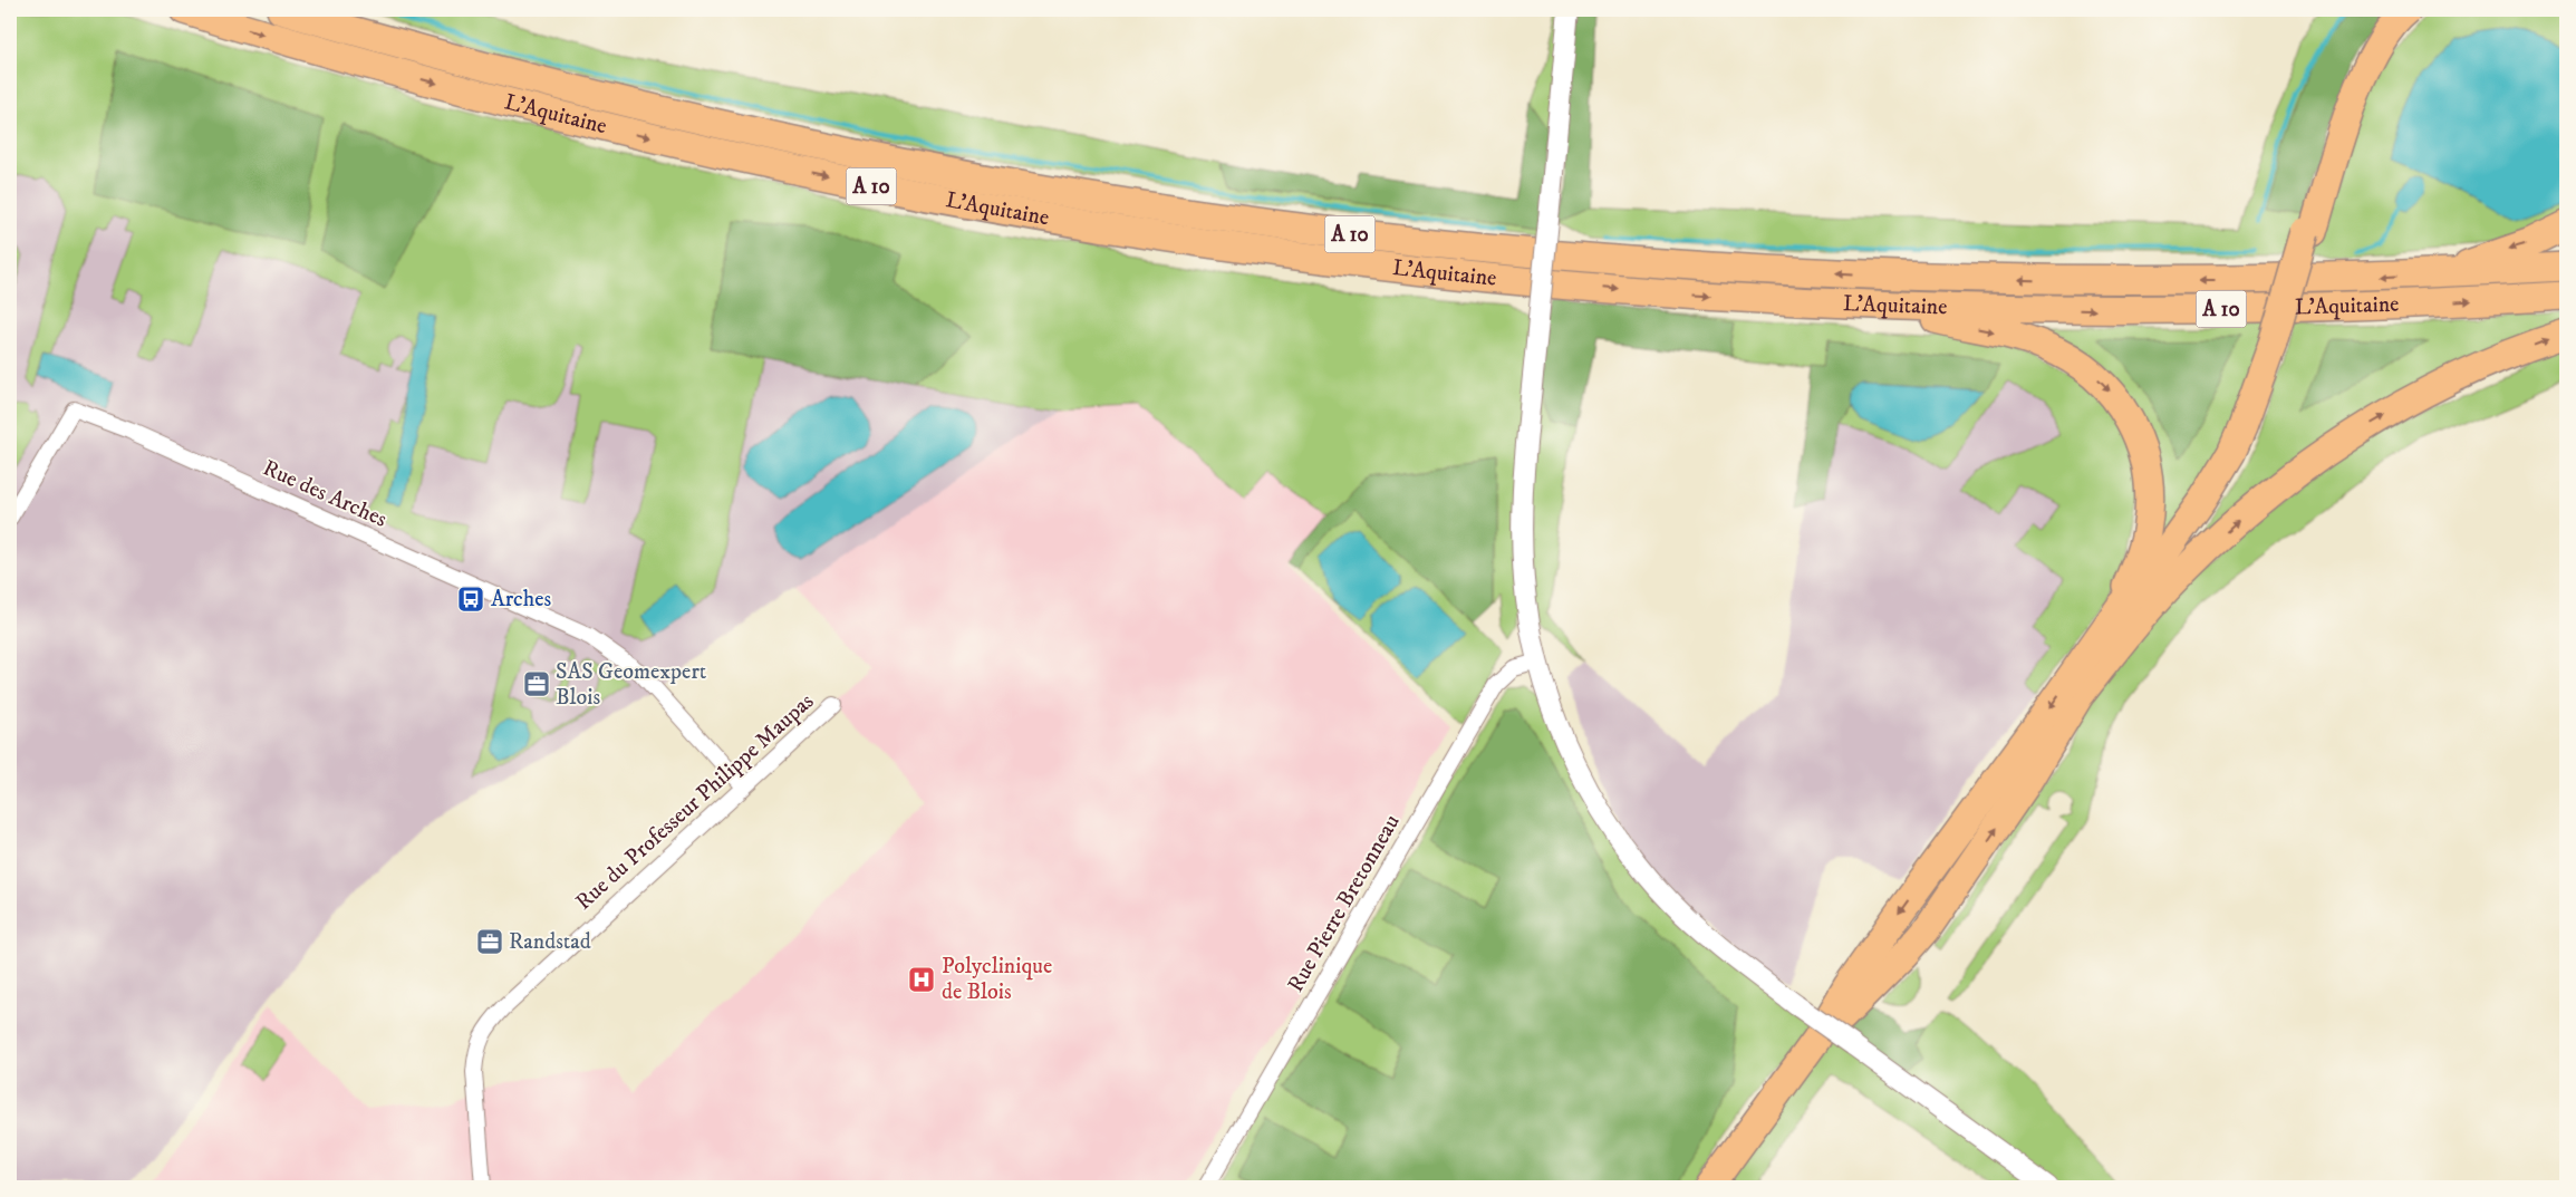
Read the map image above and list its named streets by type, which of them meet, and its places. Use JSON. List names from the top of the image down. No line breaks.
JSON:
{"streets":{"highway":["L'Aquitaine","A 10"],"street":["Rue des Arches","Rue du Professeur Philippe Maupas","Rue Pierre Bretonneau"]},"crossings":[["Rue des Arches","Rue du Professeur Philippe Maupas"]],"places":{"bus stop":["Arches"],"office":["SAS Geomexpert Blois","Randstad"],"hospital":["Polyclinique de Blois"]}}
